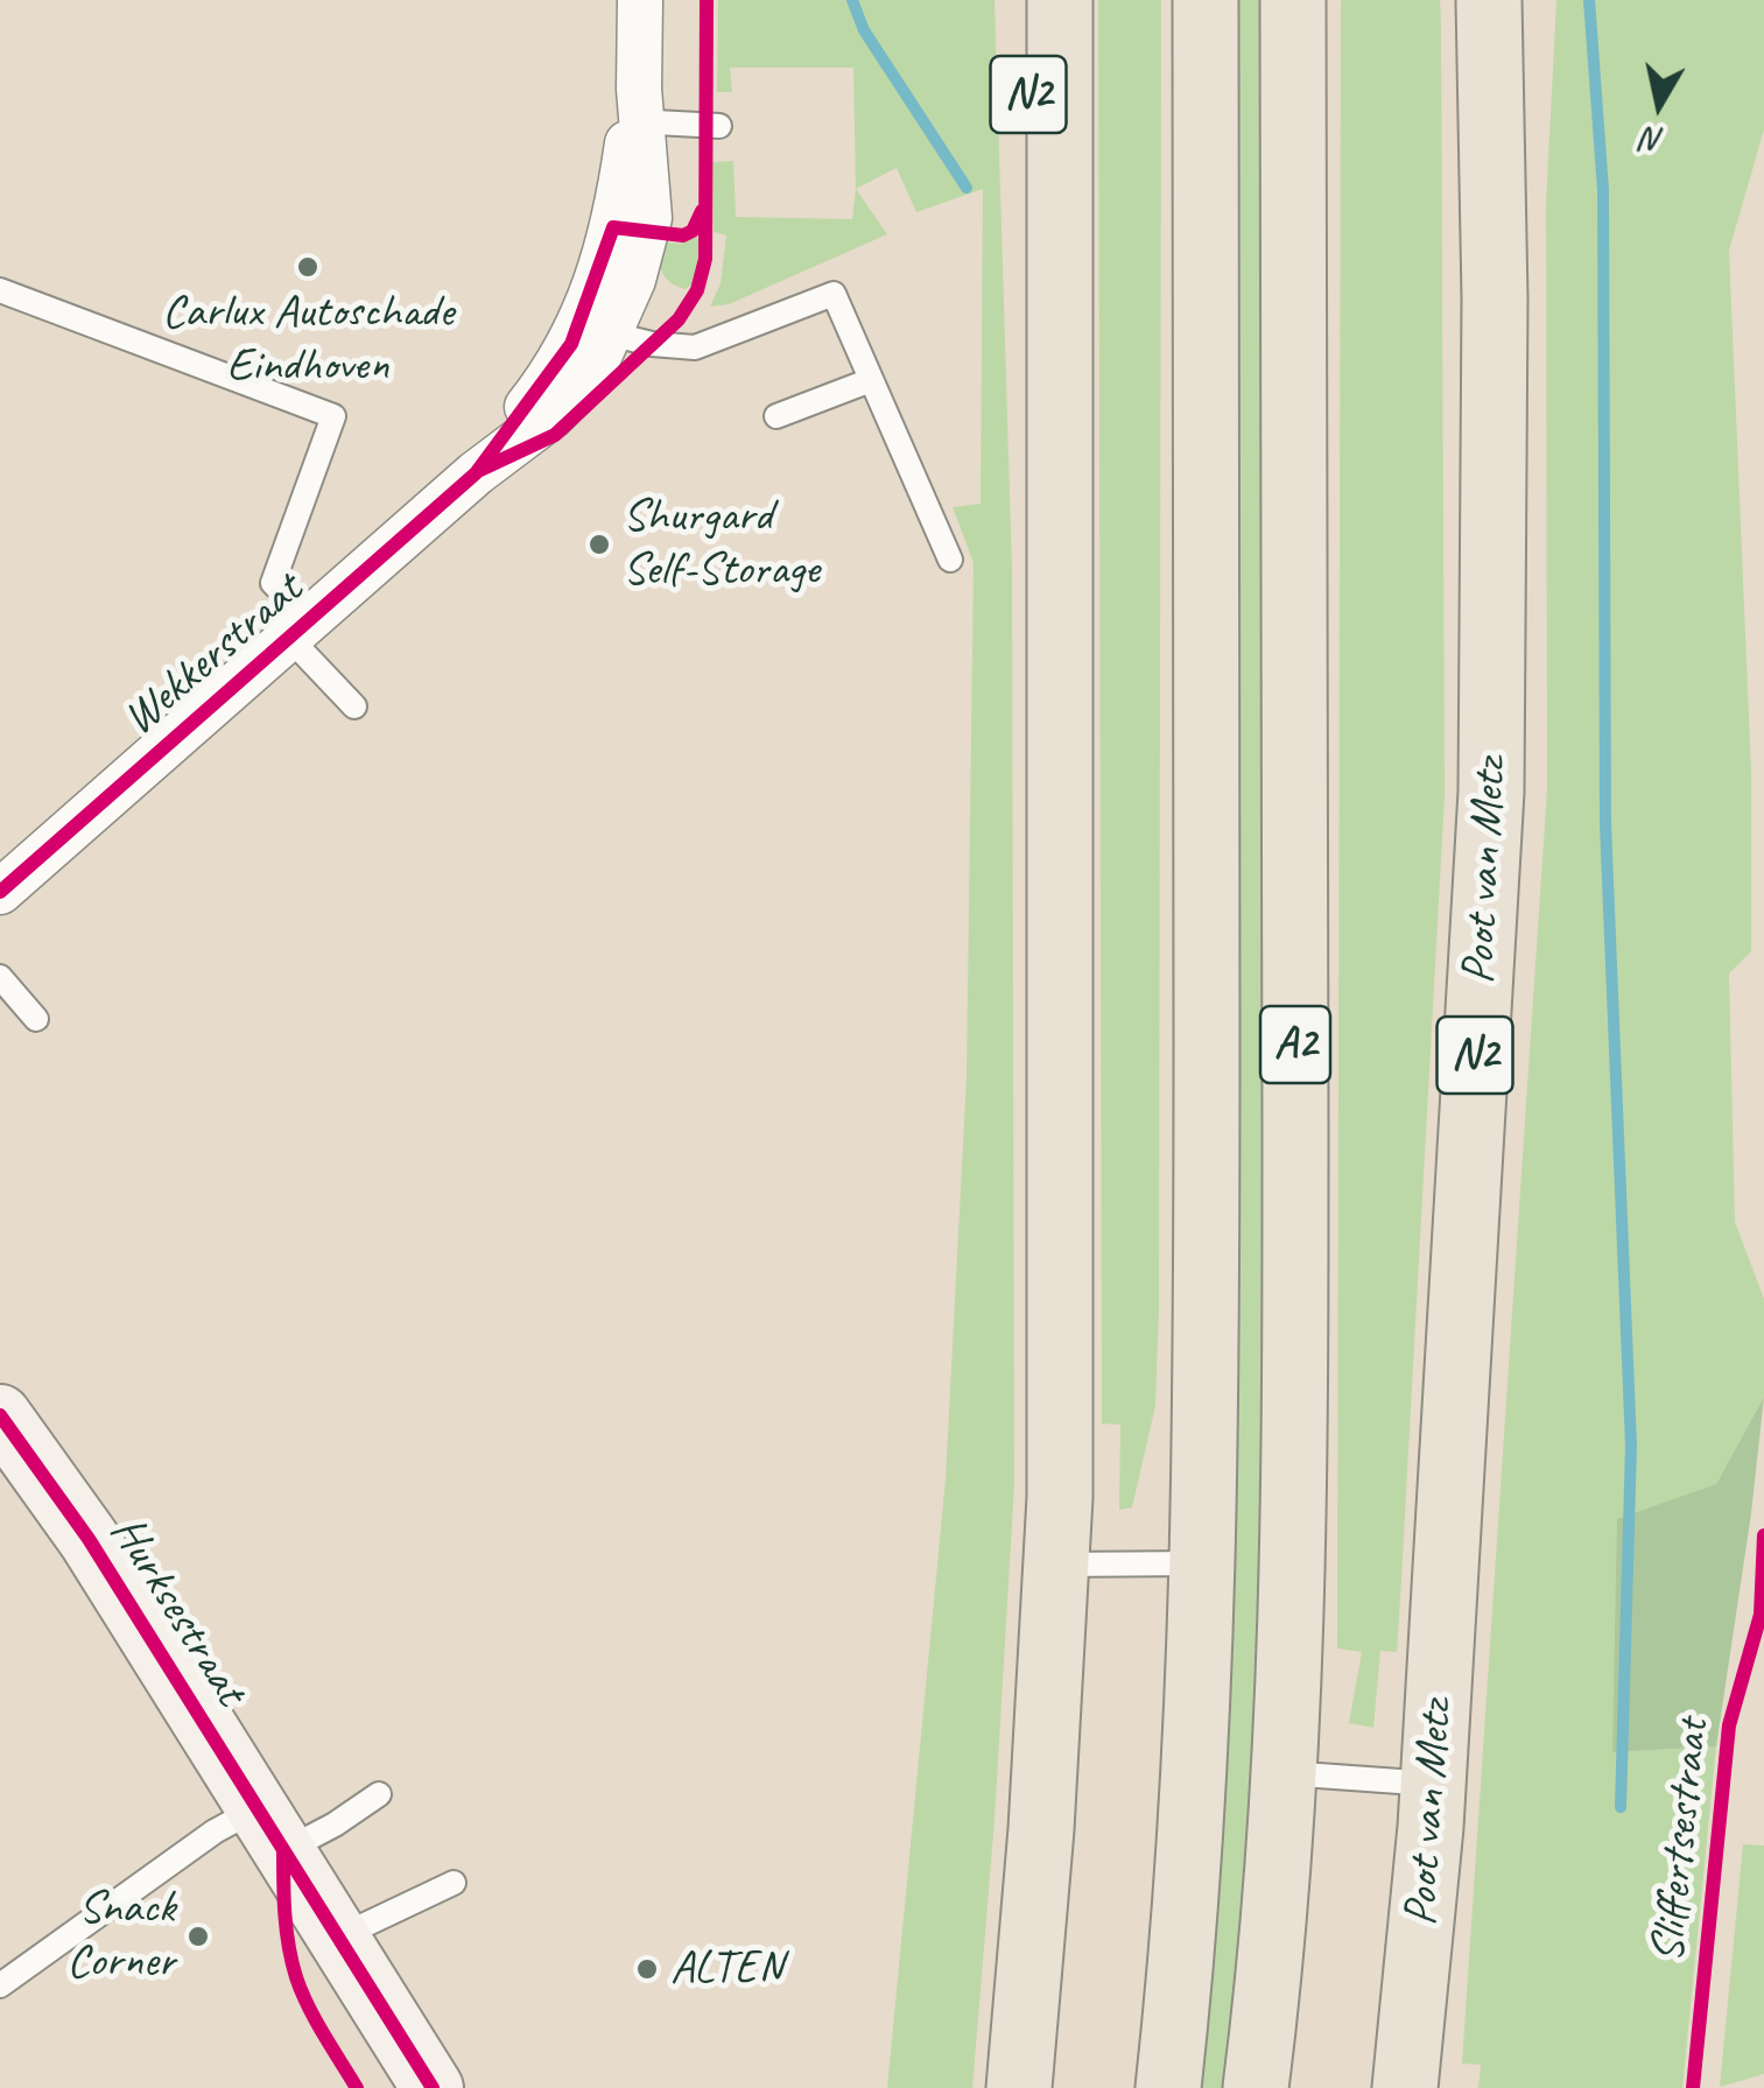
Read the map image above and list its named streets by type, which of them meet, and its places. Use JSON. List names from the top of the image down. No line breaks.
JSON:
{"streets":{"highway":["N2","Poot van Metz","A2"],"street":["Wekkerstraat","Hurksestraat"],"cycle path":["Sliffertsestraat"]},"places":["Carlux Autoschade Eindhoven","Shurgard Self-Storage","Snack Corner","ALTEN"],"north":"bottom"}
